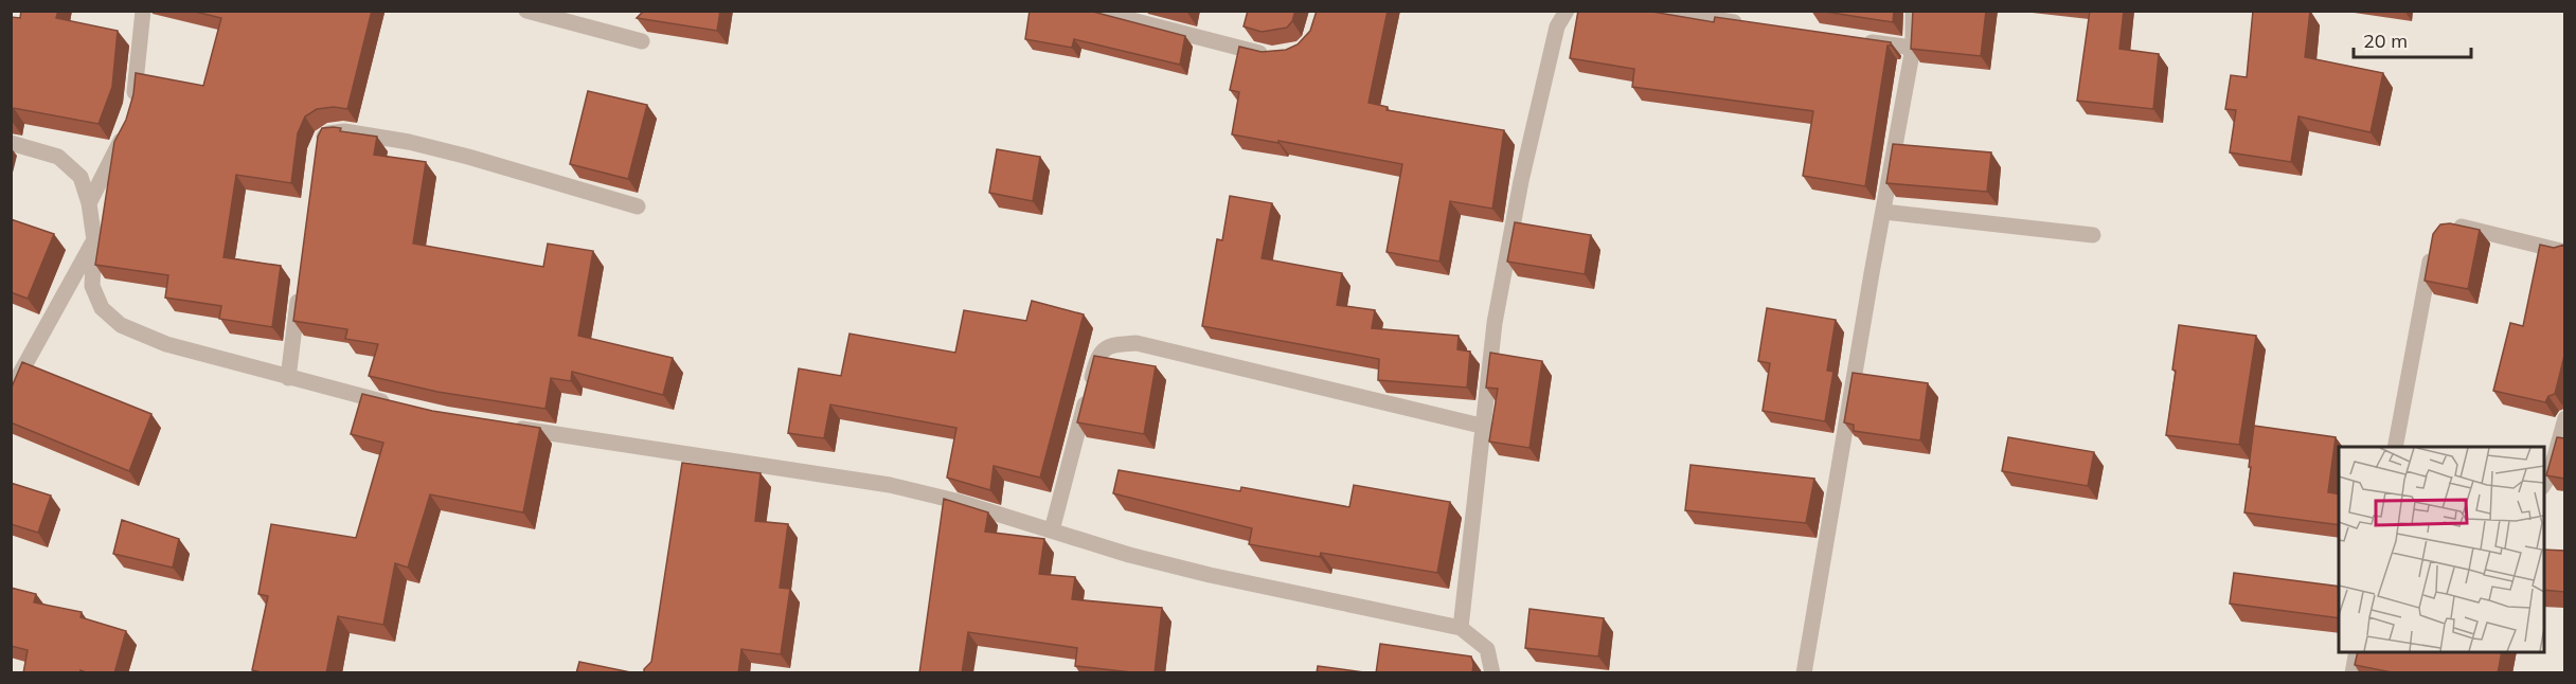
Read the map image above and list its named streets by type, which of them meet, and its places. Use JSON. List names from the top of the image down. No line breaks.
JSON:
{"scale_bar":"20 m"}
